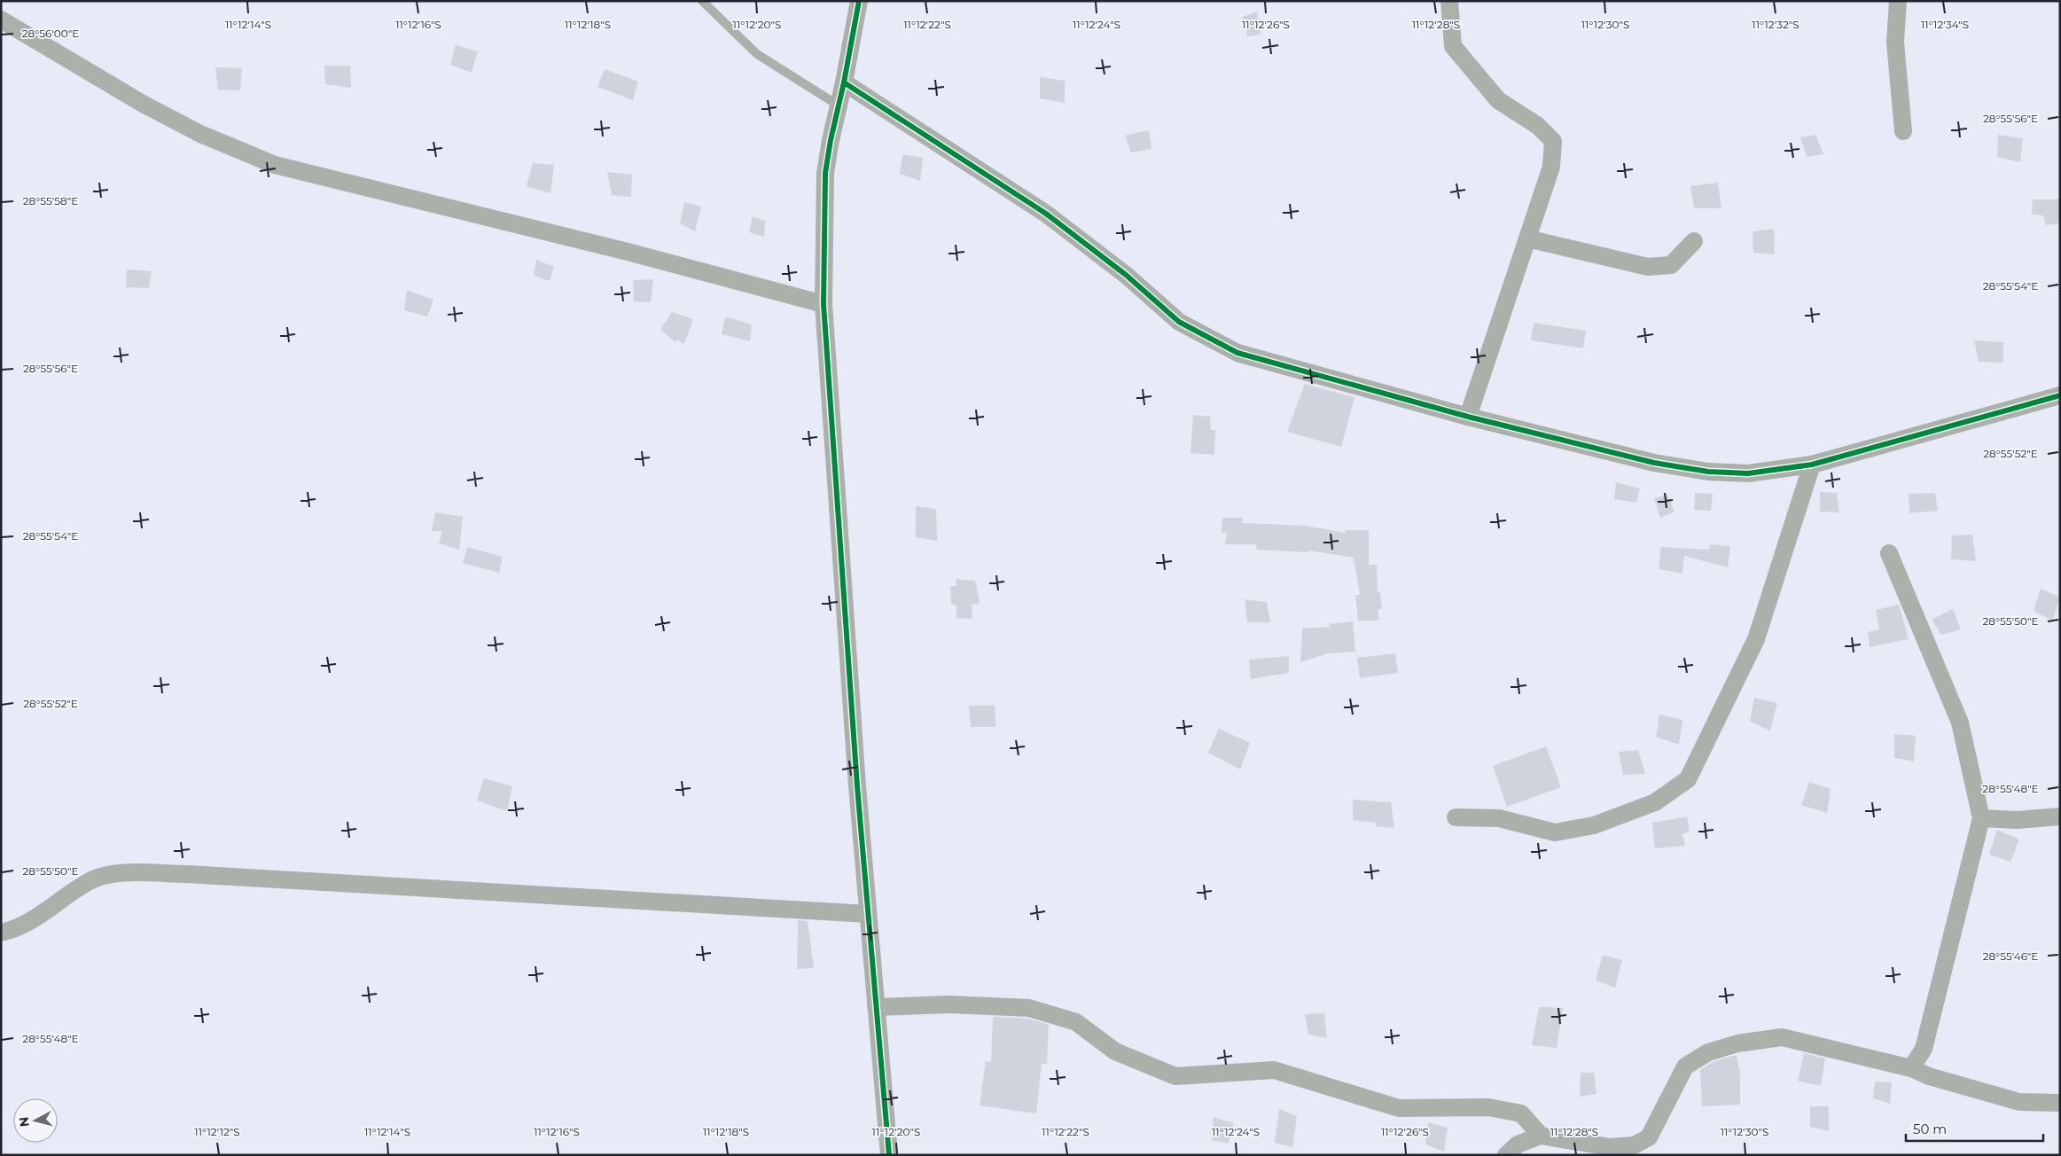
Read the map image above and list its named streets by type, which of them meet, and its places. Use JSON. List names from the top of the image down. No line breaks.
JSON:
{"scale_bar":"50 m","north":"left","coordinates":["11°12'14\"S","11°12'16\"S","11°12'18\"S","11°12'20\"S","11°12'22\"S","11°12'24\"S","11°12'26\"S","11°12'28\"S","11°12'30\"S","11°12'32\"S","11°12'34\"S","28°56'00\"E","28°55'56\"E","28°55'58\"E","28°55'54\"E","28°55'52\"E","28°55'50\"E","28°55'48\"E","28°55'46\"E","11°12'12\"S"]}
